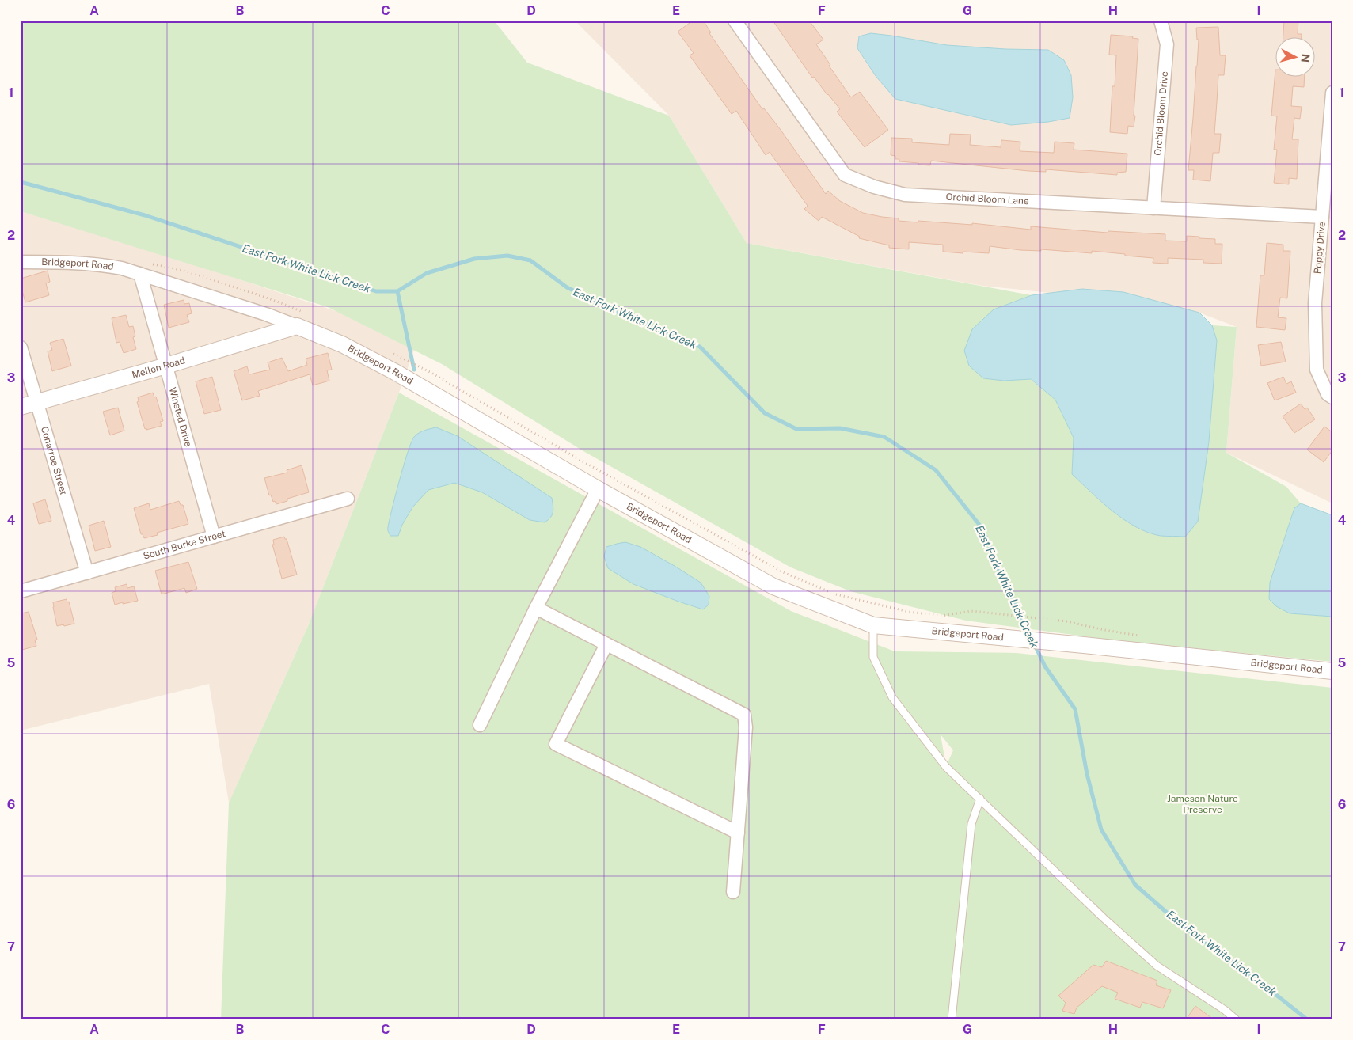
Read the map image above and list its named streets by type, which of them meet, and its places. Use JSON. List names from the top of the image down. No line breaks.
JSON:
{"streets":{"street":["Orchid Bloom Drive","Orchid Bloom Lane","Poppy Drive","Bridgeport Road","Mellen Road","Winsted Drive","Conarroe Street","South Burke Street"]},"crossings":[["Orchid Bloom Drive","Orchid Bloom Lane"],["Orchid Bloom Lane","Poppy Drive"],["Bridgeport Road","Mellen Road"],["Bridgeport Road","Winsted Drive"],["Mellen Road","Winsted Drive"],["Mellen Road","Conarroe Street"],["Winsted Drive","South Burke Street"],["Conarroe Street","South Burke Street"]],"water":["East Fork White Lick Creek"],"parks":["Jameson Nature Preserve"],"north":"right","grid":{"columns":["A","B","C","D","E","F","G","H","I"],"rows":["1","2","3","4","5","6","7"]}}
